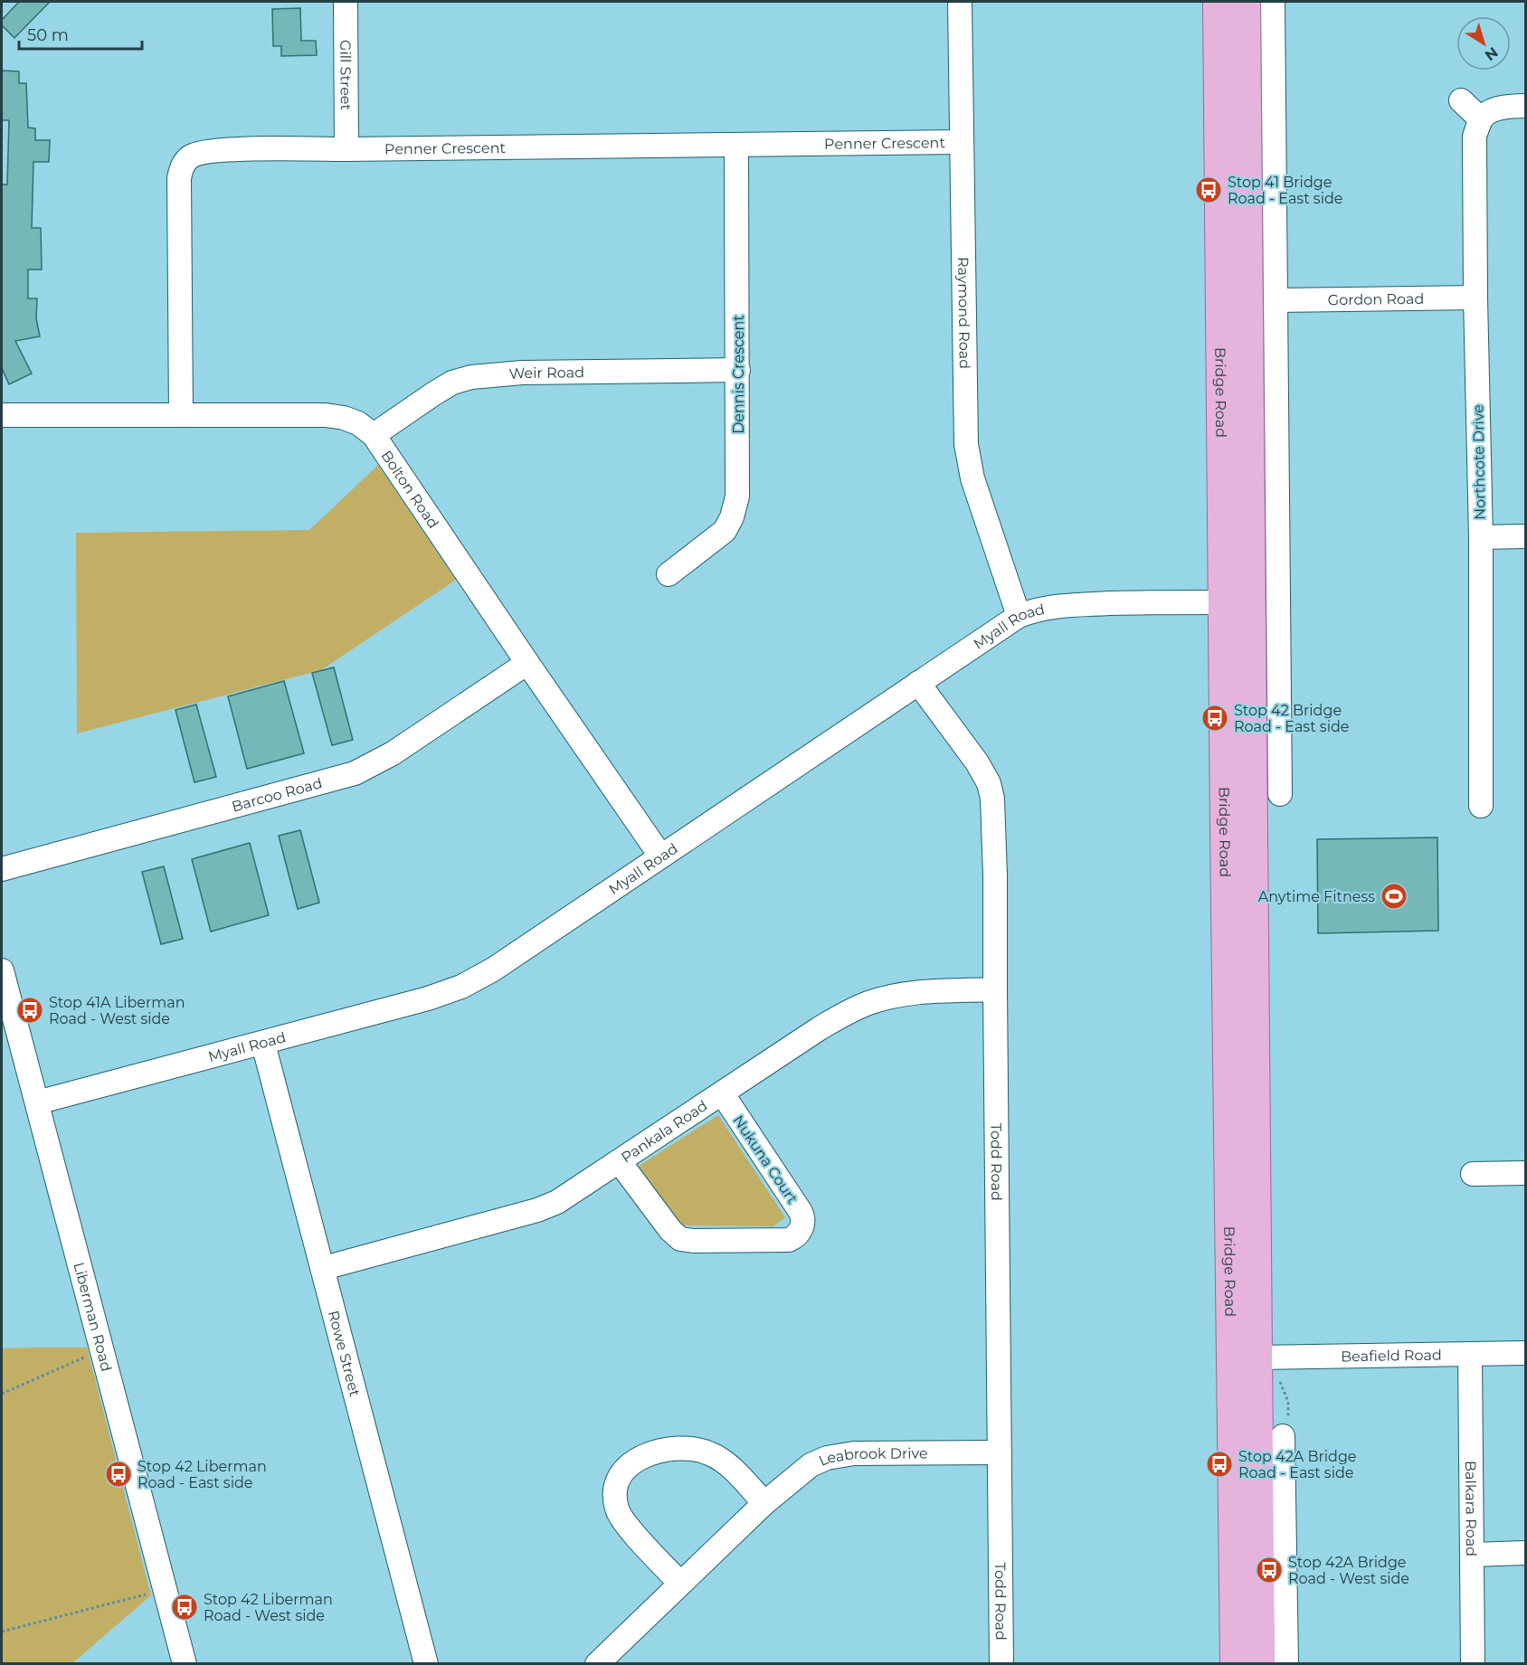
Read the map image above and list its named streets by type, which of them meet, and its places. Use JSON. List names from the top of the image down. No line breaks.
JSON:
{"streets":{"main road":["Bridge Road"],"street":["Gill Street","Penner Crescent","Gordon Road","Raymond Road","Weir Road","Dennis Crescent","Northcote Drive","Bolton Road","Myall Road","Barcoo Road","Pankala Road","Nukuna Court","Todd Road","Liberman Road","Rowe Street","Beafield Road","Leabrook Drive","Balkara Road"]},"crossings":[["Gill Street","Penner Crescent"],["Penner Crescent","Raymond Road"],["Penner Crescent","Dennis Crescent"],["Penner Crescent","Bolton Road"],["Gordon Road","Northcote Drive"],["Raymond Road","Myall Road"],["Weir Road","Dennis Crescent"],["Weir Road","Bolton Road"],["Bridge Road","Myall Road"],["Bridge Road","Beafield Road"],["Bolton Road","Myall Road"],["Bolton Road","Barcoo Road"],["Myall Road","Todd Road"],["Myall Road","Liberman Road"],["Myall Road","Rowe Street"],["Pankala Road","Nukuna Court"],["Pankala Road","Todd Road"],["Pankala Road","Rowe Street"],["Todd Road","Leabrook Drive"],["Beafield Road","Balkara Road"]],"places":{"bus stop":["Stop 41 Bridge Road - East side","Stop 42 Bridge Road - East side","Stop 41A Liberman Road - West side","Stop 42A Bridge Road - East side","Stop 42 Liberman Road - East side","Stop 42A Bridge Road - West side","Stop 42 Liberman Road - West side"],"sports":["Anytime Fitness"]},"scale_bar":"50 m","north":"bottom right"}
